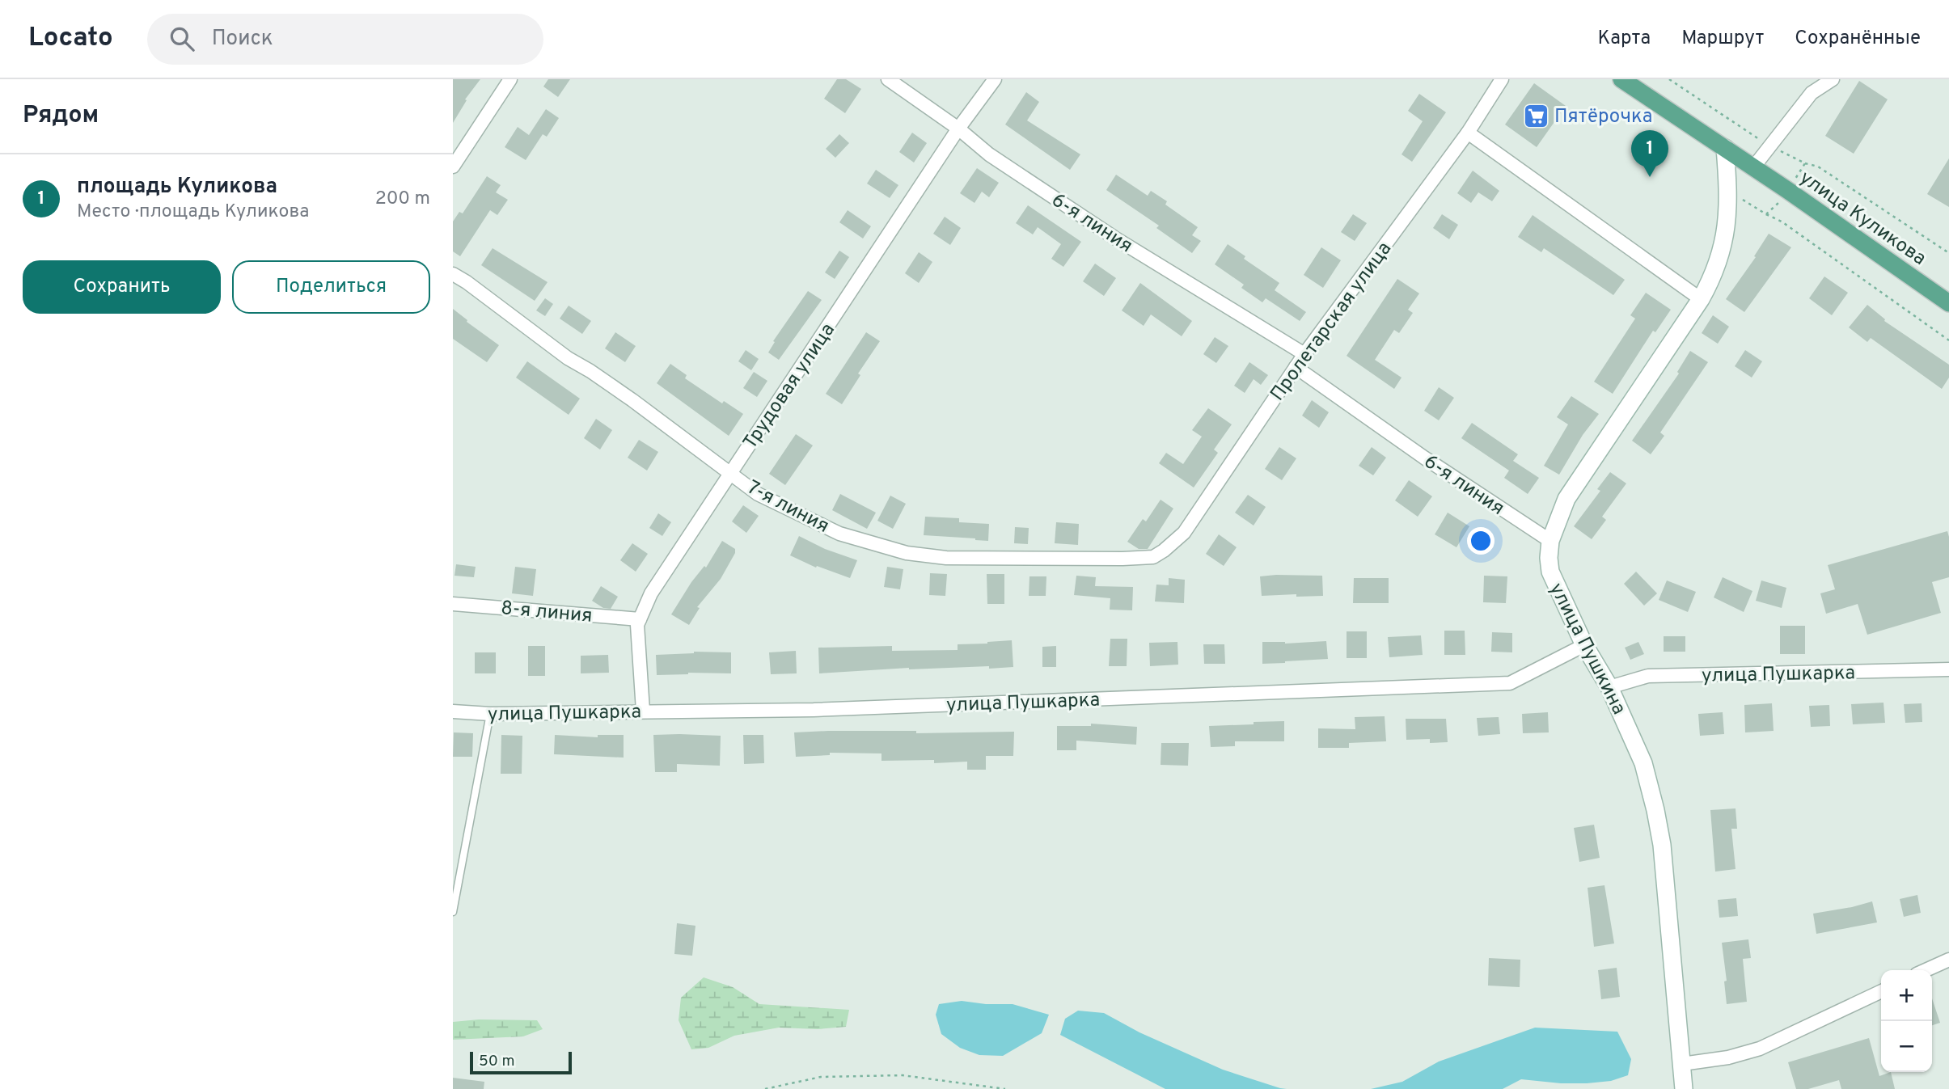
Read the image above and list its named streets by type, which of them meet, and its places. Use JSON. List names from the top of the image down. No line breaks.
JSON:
{"streets":{"main road":["улица Куликова"],"street":["6-я линия","Пролетарская улица","Трудовая улица","7-я линия","8-я линия","улица Пушкина","улица Пушкарка"]},"crossings":[["улица Куликова","улица Пушкина"],["6-я линия","Пролетарская улица"],["6-я линия","Трудовая улица"],["6-я линия","улица Пушкина"],["Пролетарская улица","7-я линия"],["Трудовая улица","7-я линия"],["Трудовая улица","8-я линия"],["Трудовая улица","улица Пушкарка"],["улица Пушкина","улица Пушкарка"]],"places":{"supermarket":["Пятёрочка"]},"scale_bar":"50 m","page":{"header":"Locato","search":"Поиск","nav":["Карта","Маршрут","Сохранённые"],"heading":"Рядом","pins":"1","list":[{"mark":"1","name":"площадь Куликова","note":"Место · площадь Куликова","value":"200 m"}],"buttons":["Сохранить","Поделиться"],"map_buttons":["+","−"],"scale":"50 m"}}
